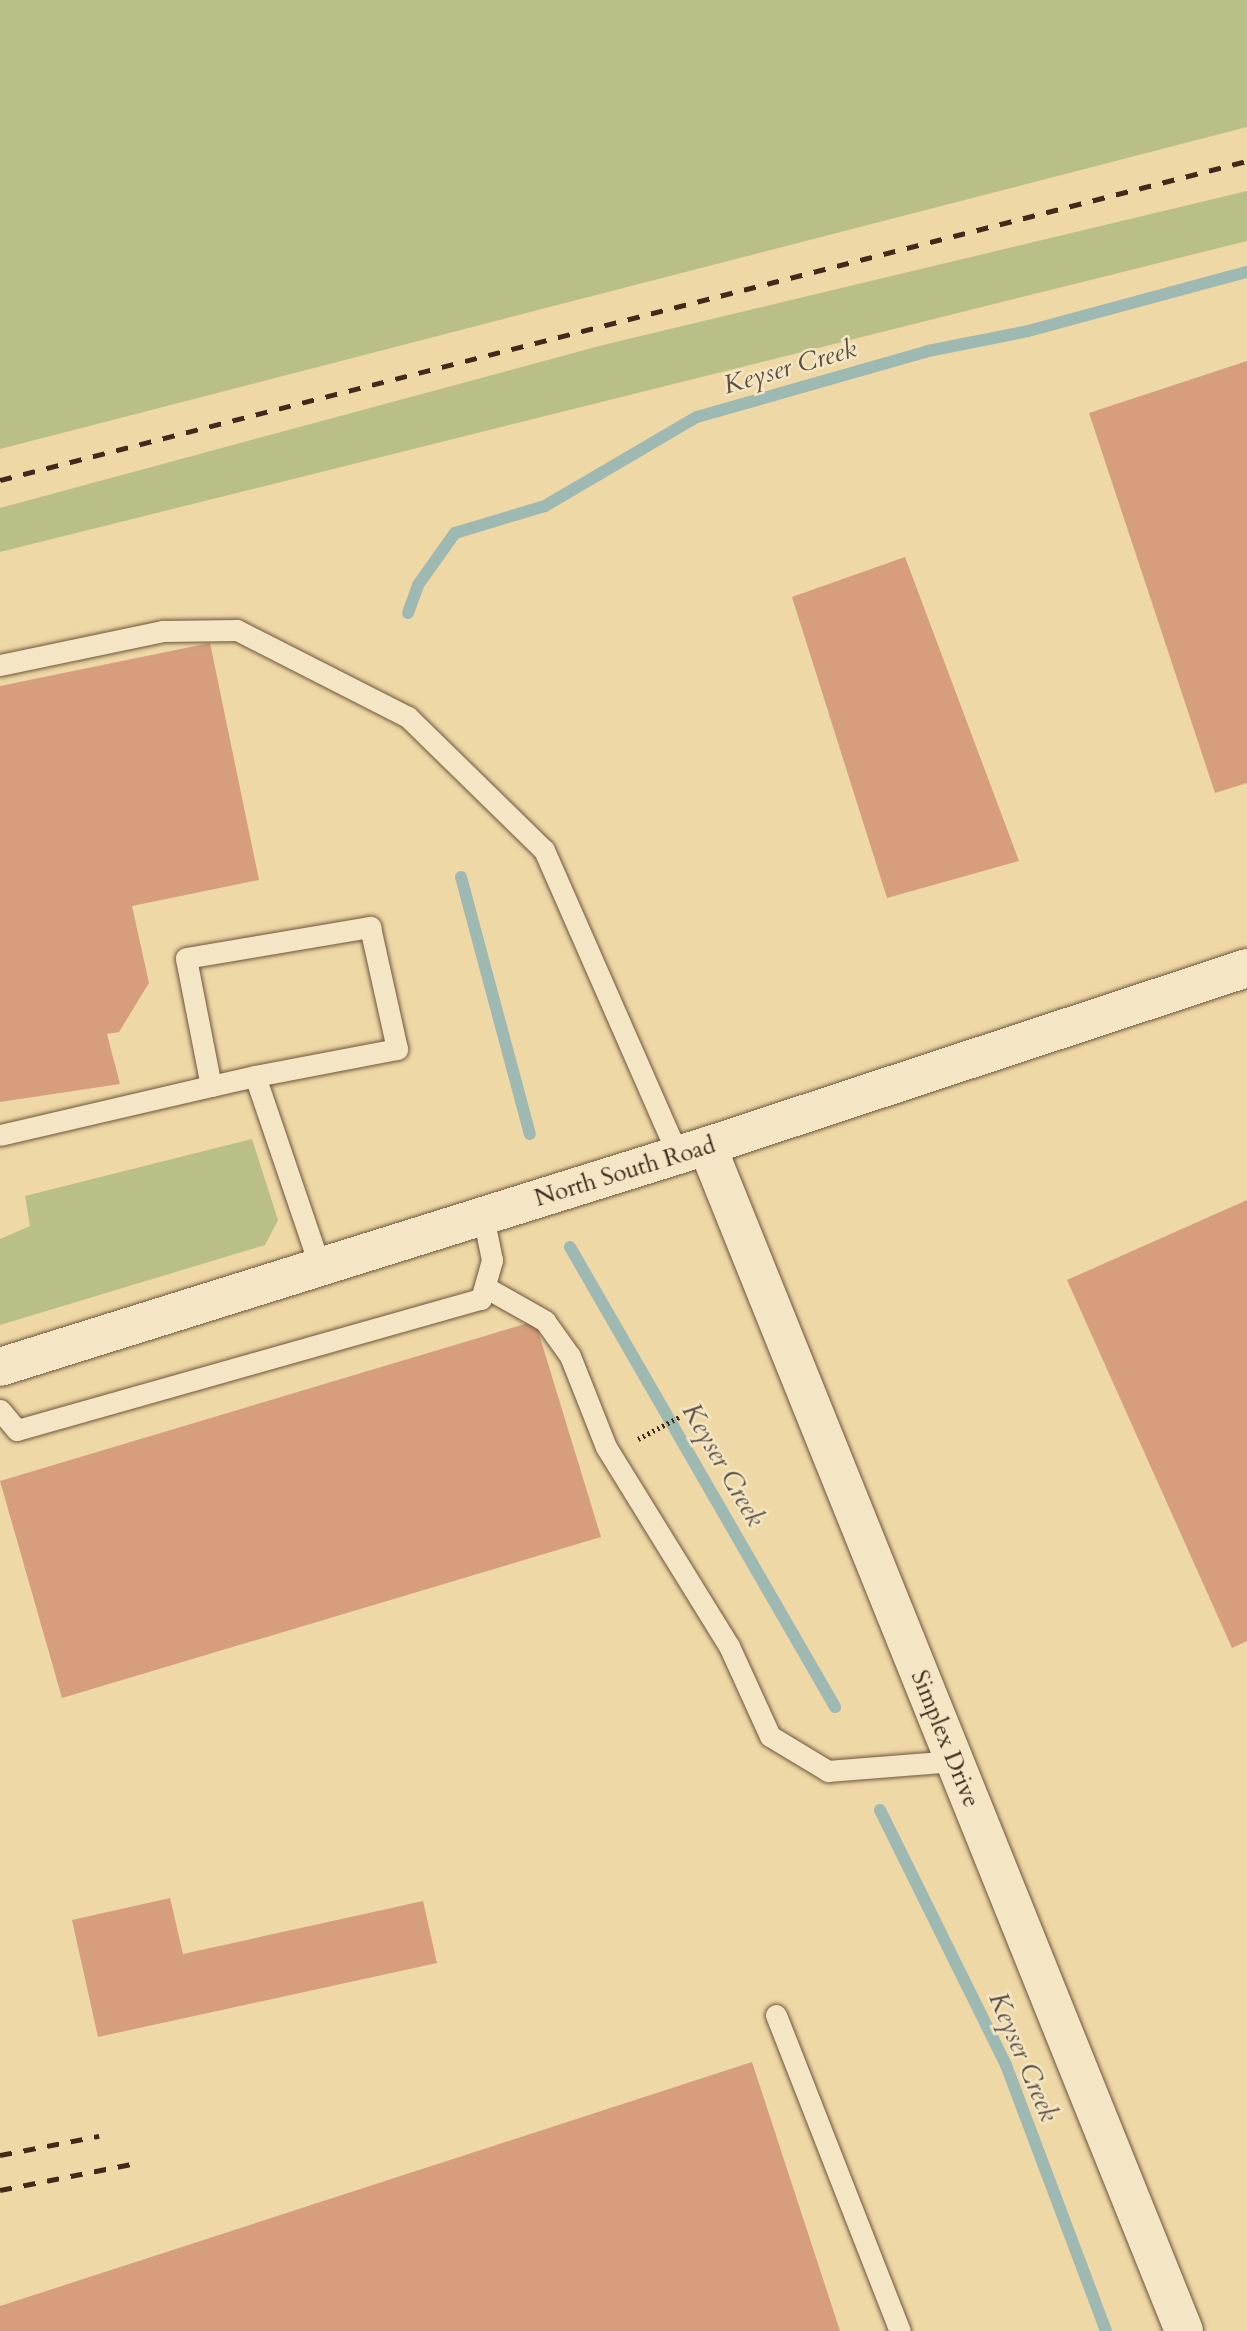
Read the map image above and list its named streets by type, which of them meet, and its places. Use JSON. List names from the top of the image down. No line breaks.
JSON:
{"streets":{"street":["North South Road","Simplex Drive"]},"crossings":[["North South Road","Simplex Drive"]],"water":["Keyser Creek"]}
